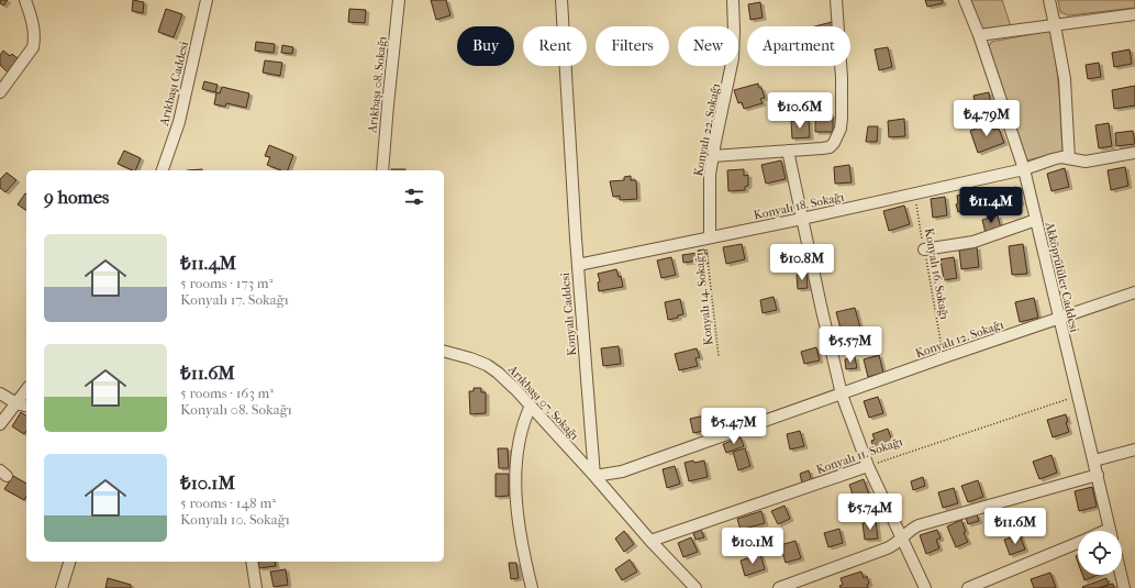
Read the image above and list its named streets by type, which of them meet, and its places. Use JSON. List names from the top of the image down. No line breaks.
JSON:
{"streets":{"street":["Arıkbaşı Caddesi","Arıkbaşı 08. Sokağı","Konyalı 22. Sokağı","Konyalı 18. Sokağı","Akköprülüler Caddesi","Konyalı Caddesi","Konyalı 12. Sokağı","Arıkbaşı 07. Sokağı","Konyalı 11. Sokağı"],"path":["Konyalı 16. Sokağı","Konyalı 14. Sokağı"]},"crossings":[["Konyalı 22. Sokağı","Konyalı 18. Sokağı"],["Konyalı 22. Sokağı","Konyalı 14. Sokağı"],["Konyalı 18. Sokağı","Konyalı 16. Sokağı"],["Konyalı 18. Sokağı","Akköprülüler Caddesi"],["Konyalı 18. Sokağı","Konyalı 14. Sokağı"],["Konyalı 18. Sokağı","Konyalı Caddesi"],["Konyalı 16. Sokağı","Konyalı 12. Sokağı"],["Akköprülüler Caddesi","Konyalı 12. Sokağı"],["Akköprülüler Caddesi","Konyalı 11. Sokağı"],["Konyalı Caddesi","Konyalı 12. Sokağı"],["Konyalı Caddesi","Arıkbaşı 07. Sokağı"],["Konyalı 12. Sokağı","Arıkbaşı 07. Sokağı"]],"page":{"chip":["Buy","Rent","Filters","New","Apartment"],"price":["₺10.6M","₺4.79M","₺11.4M","₺10.8M","₺5.57M","₺5.47M","₺5.74M","₺11.6M","₺10.1M"],"heading":"9 homes","list":[{"name":"₺11.4M","note":"5 rooms · 173 m² · Konyalı 17. Sokağı"},{"name":"₺11.6M","note":"5 rooms · 163 m² · Konyalı 08. Sokağı"},{"name":"₺10.1M","note":"5 rooms · 148 m² · Konyalı 10. Sokağı"}]}}
